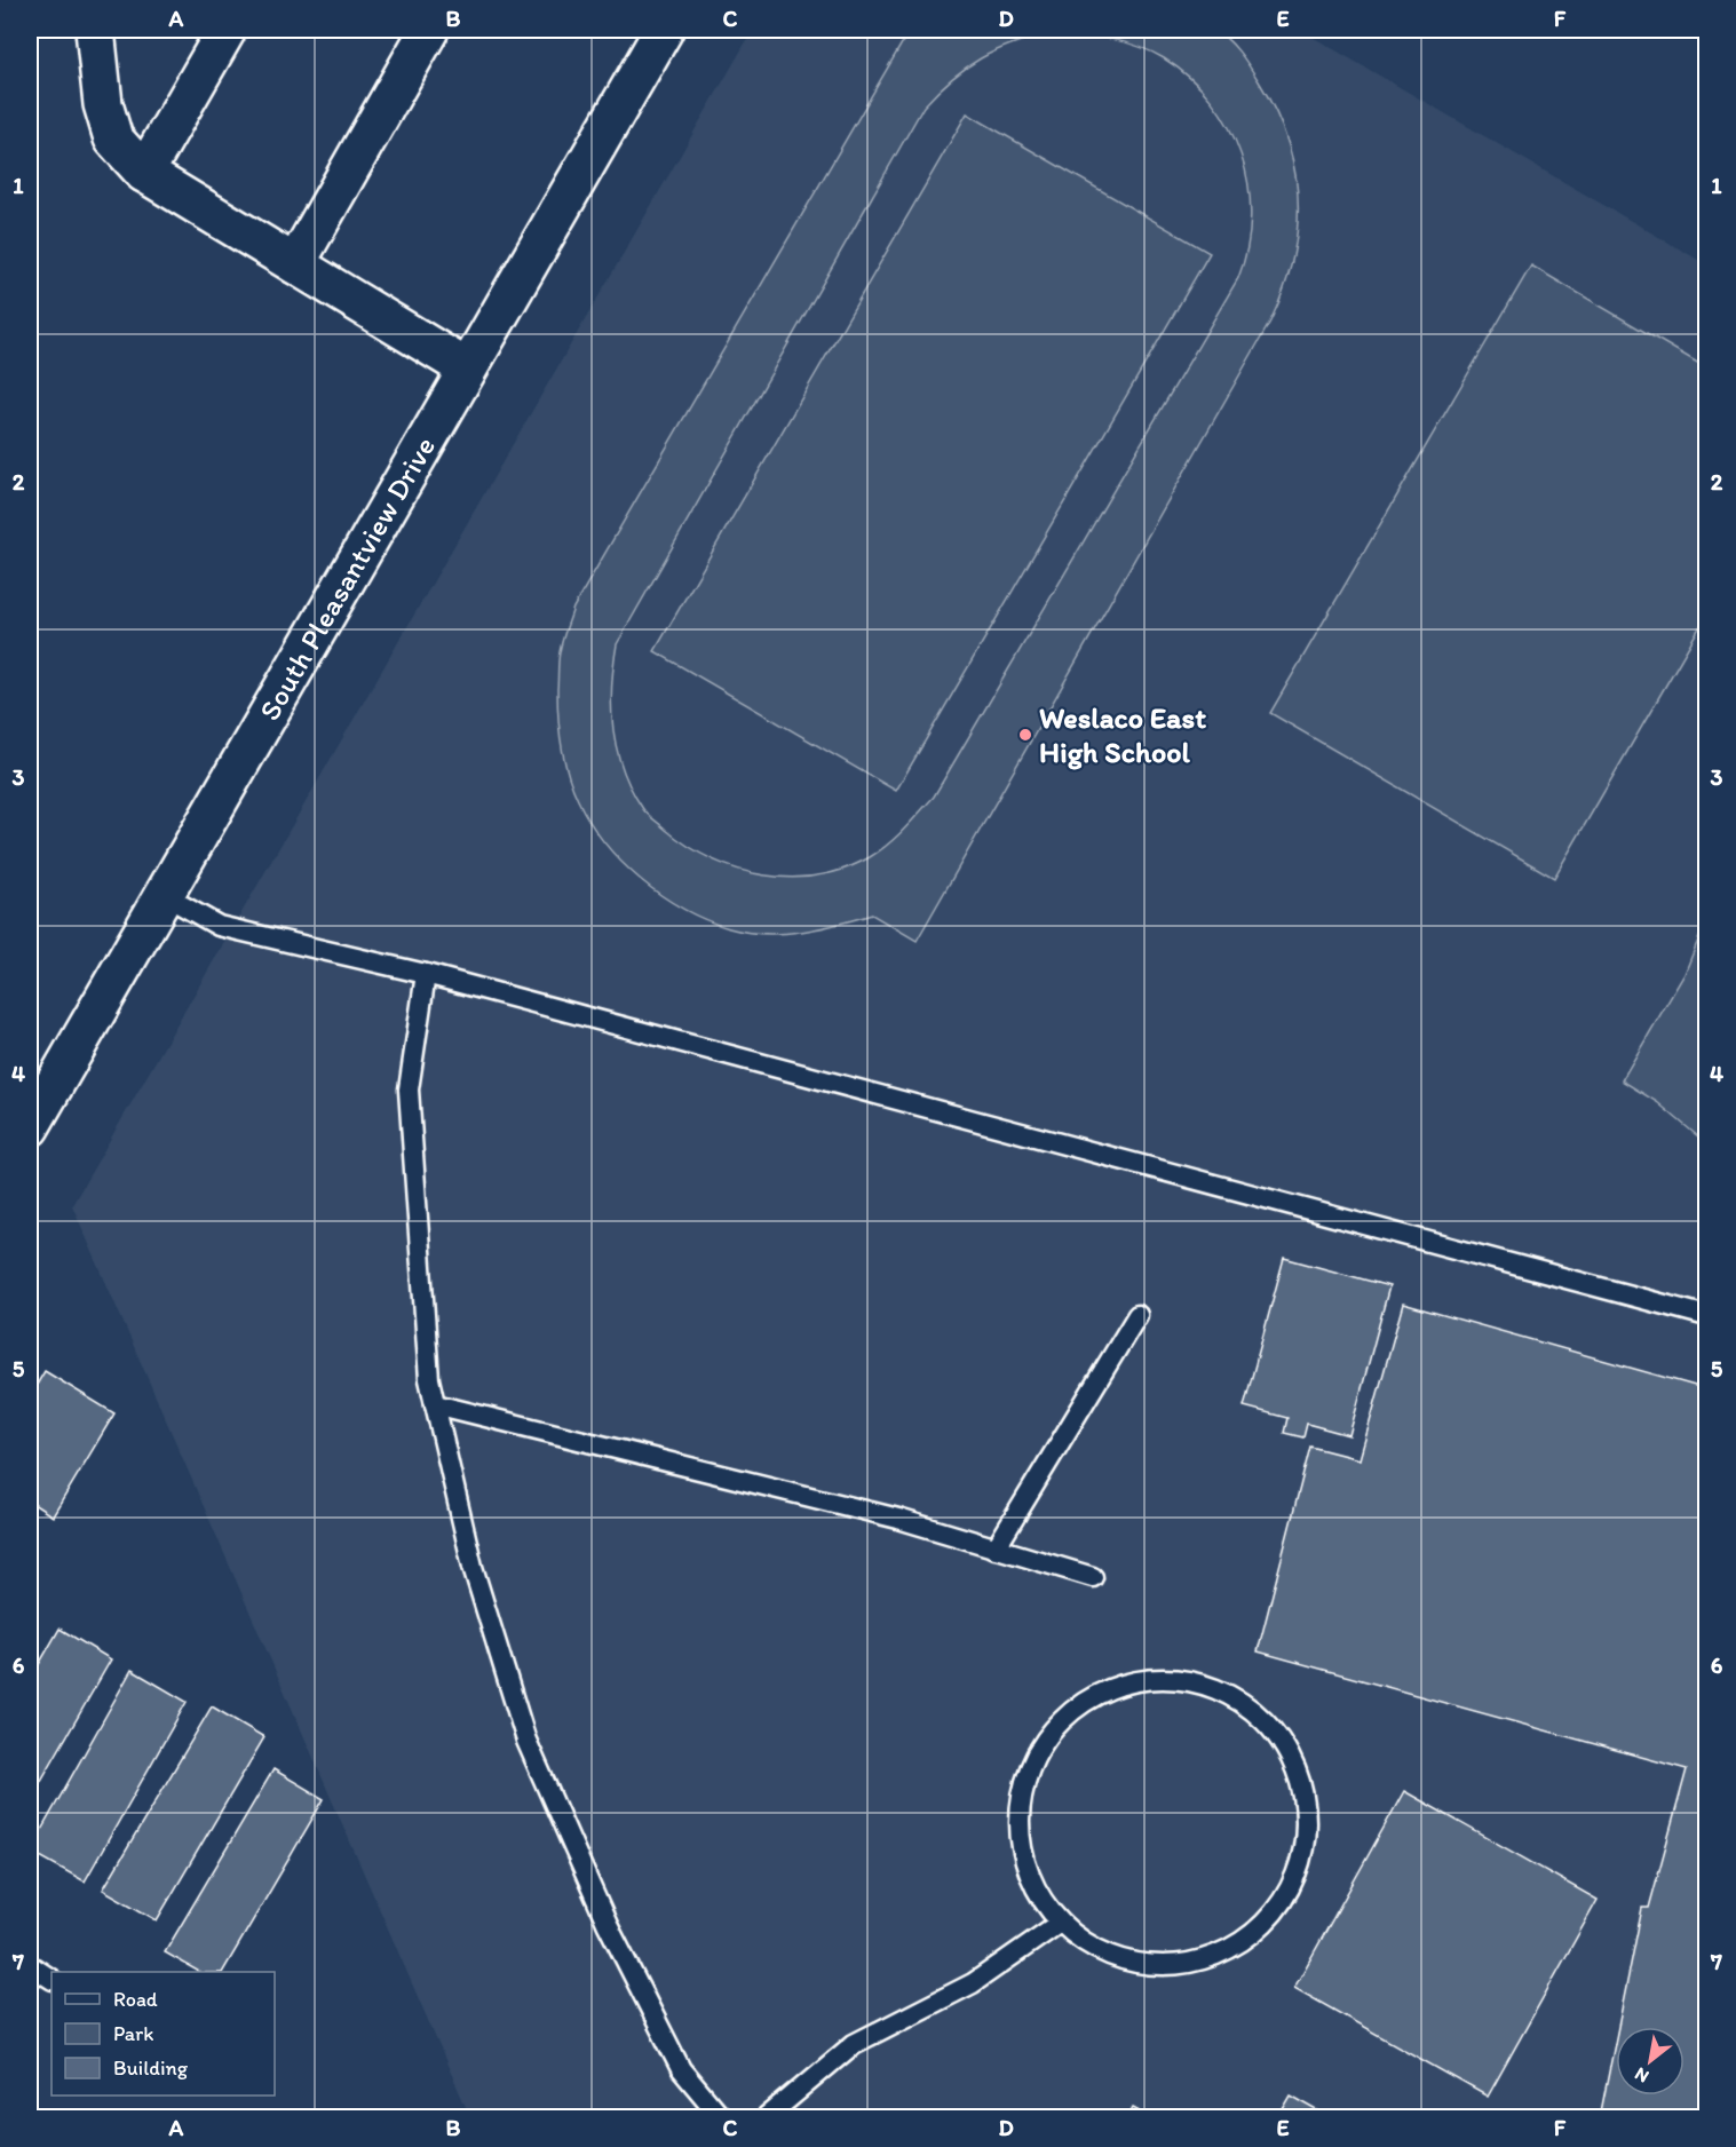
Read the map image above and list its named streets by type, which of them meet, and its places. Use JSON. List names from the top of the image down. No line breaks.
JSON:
{"streets":{"street":["South Pleasantview Drive"]},"places":["Weslaco East High School"],"legend":["Road","Park","Building"],"north":"bottom left","grid":{"columns":["A","B","C","D","E","F"],"rows":["1","2","3","4","5","6","7"]}}
